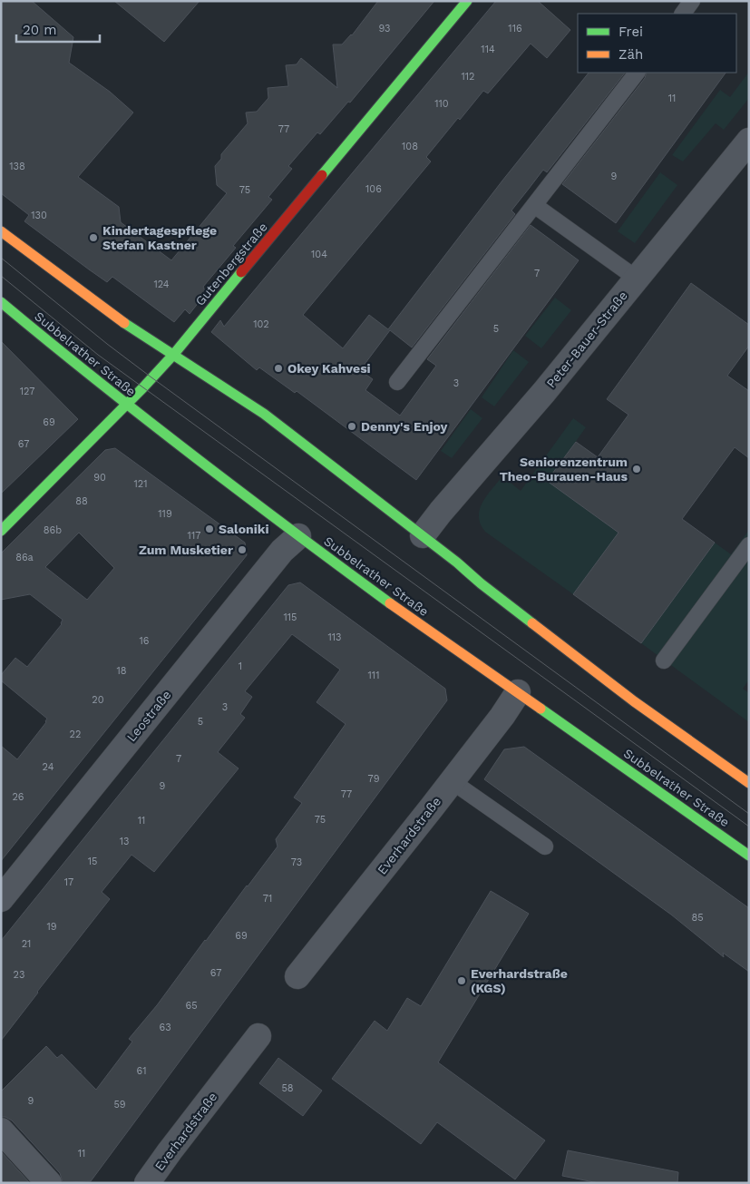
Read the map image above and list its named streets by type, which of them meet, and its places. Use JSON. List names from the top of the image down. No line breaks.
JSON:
{"streets":{"main road":["Gutenbergstraße","Subbelrather Straße"],"street":["Peter-Bauer-Straße","Leostraße","Everhardstraße"]},"crossings":[["Gutenbergstraße","Subbelrather Straße"],["Subbelrather Straße","Leostraße"],["Subbelrather Straße","Everhardstraße"]],"places":["Kindertagespflege Stefan Kastner","Okey Kahvesi","Denny's Enjoy","Seniorenzentrum Theo-Burauen-Haus","Saloniki","Zum Musketier","Everhardstraße (KGS)"],"house_numbers":["93","116","114","112","11","110","77","108","138","9","106","75","130","104","7","124","102","5","3","127","69","67","90","121","88","119","86b","117","86a","115","113","16","1","18","111","20","3","5","22","7","24","79","9","77","26","75","11","13","15","73","17","71","85","19","69","21","67","23","65","63","61","58","9","59","11"],"legend":["Frei","Zäh"],"scale_bar":"20 m"}
